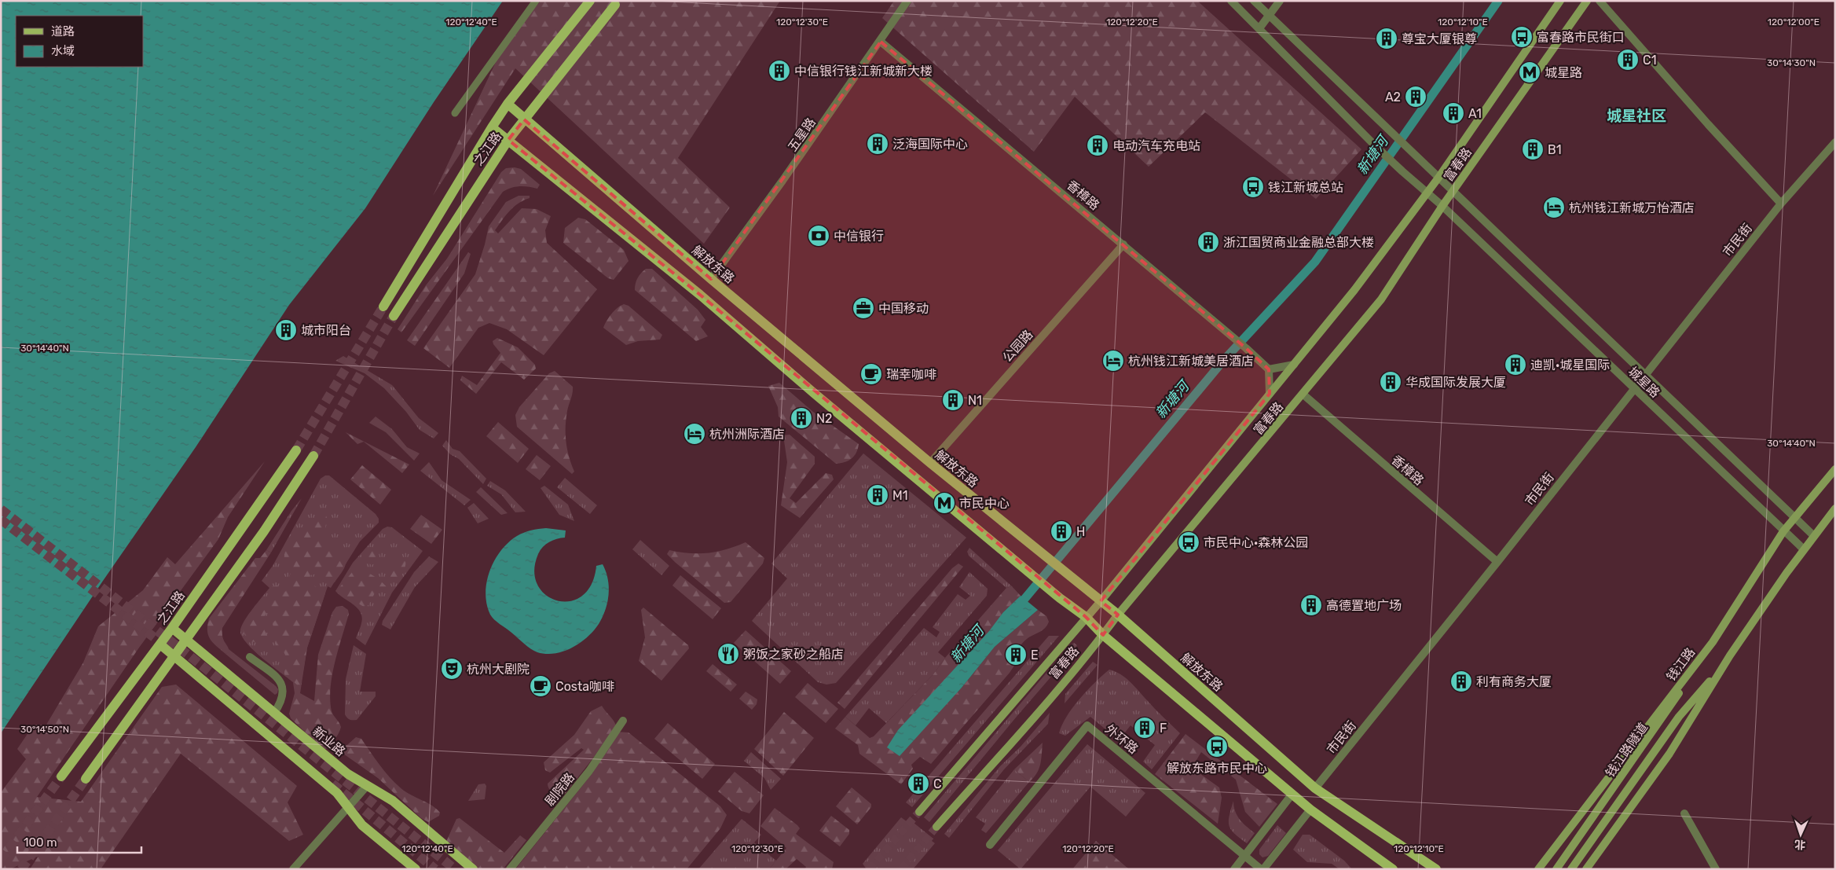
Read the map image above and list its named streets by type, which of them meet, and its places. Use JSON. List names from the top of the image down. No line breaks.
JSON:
{"streets":{"main road":["之江路","富春路","解放东路","钱江路","新业路","钱江路隧道"],"street":["五星路","香樟路","市民街","公园路","城星路","外环路","剧院路"]},"crossings":[["五星路","香樟路"],["五星路","解放东路"],["之江路","解放东路"],["之江路","新业路"],["富春路","香樟路"],["富春路","解放东路"],["富春路","城星路"],["香樟路","市民街"],["香樟路","公园路"],["市民街","解放东路"],["市民街","城星路"],["解放东路","公园路"],["城星路","钱江路"],["钱江路","钱江路隧道"]],"districts":["城星社区"],"water":["新塘河"],"places":{"bus stop":["富春路市民街口","钱江新城总站","市民中心·森林公园","解放东路市民中心"],"building":["尊宝大厦银尊","C1","中信银行钱江新城新大楼","A2","A1","泛海国际中心","电动汽车充电站","B1","浙江国贸商业金融总部大楼","城市阳台","迪凯·城星国际","华成国际发展大厦","N1","N2","M1","H","高德置地广场","E","利有商务大厦","F","C"],"metro station":["城星路","市民中心"],"hotel":["杭州钱江新城万怡酒店","杭州钱江新城美居酒店","杭州洲际酒店"],"bank":["中信银行"],"office":["中国移动"],"cafe":["瑞幸咖啡","Costa咖啡"],"restaurant":["粥饭之家砂之船店"],"theatre":["杭州大剧院"]},"legend":["道路","水域"],"scale_bar":"100 m","north":"bottom","coordinates":["120°12'40\"E","120°12'30\"E","120°12'20\"E","120°12'10\"E","120°12'00\"E","30°14'30\"N","30°14'40\"N","30°14'50\"N"]}
